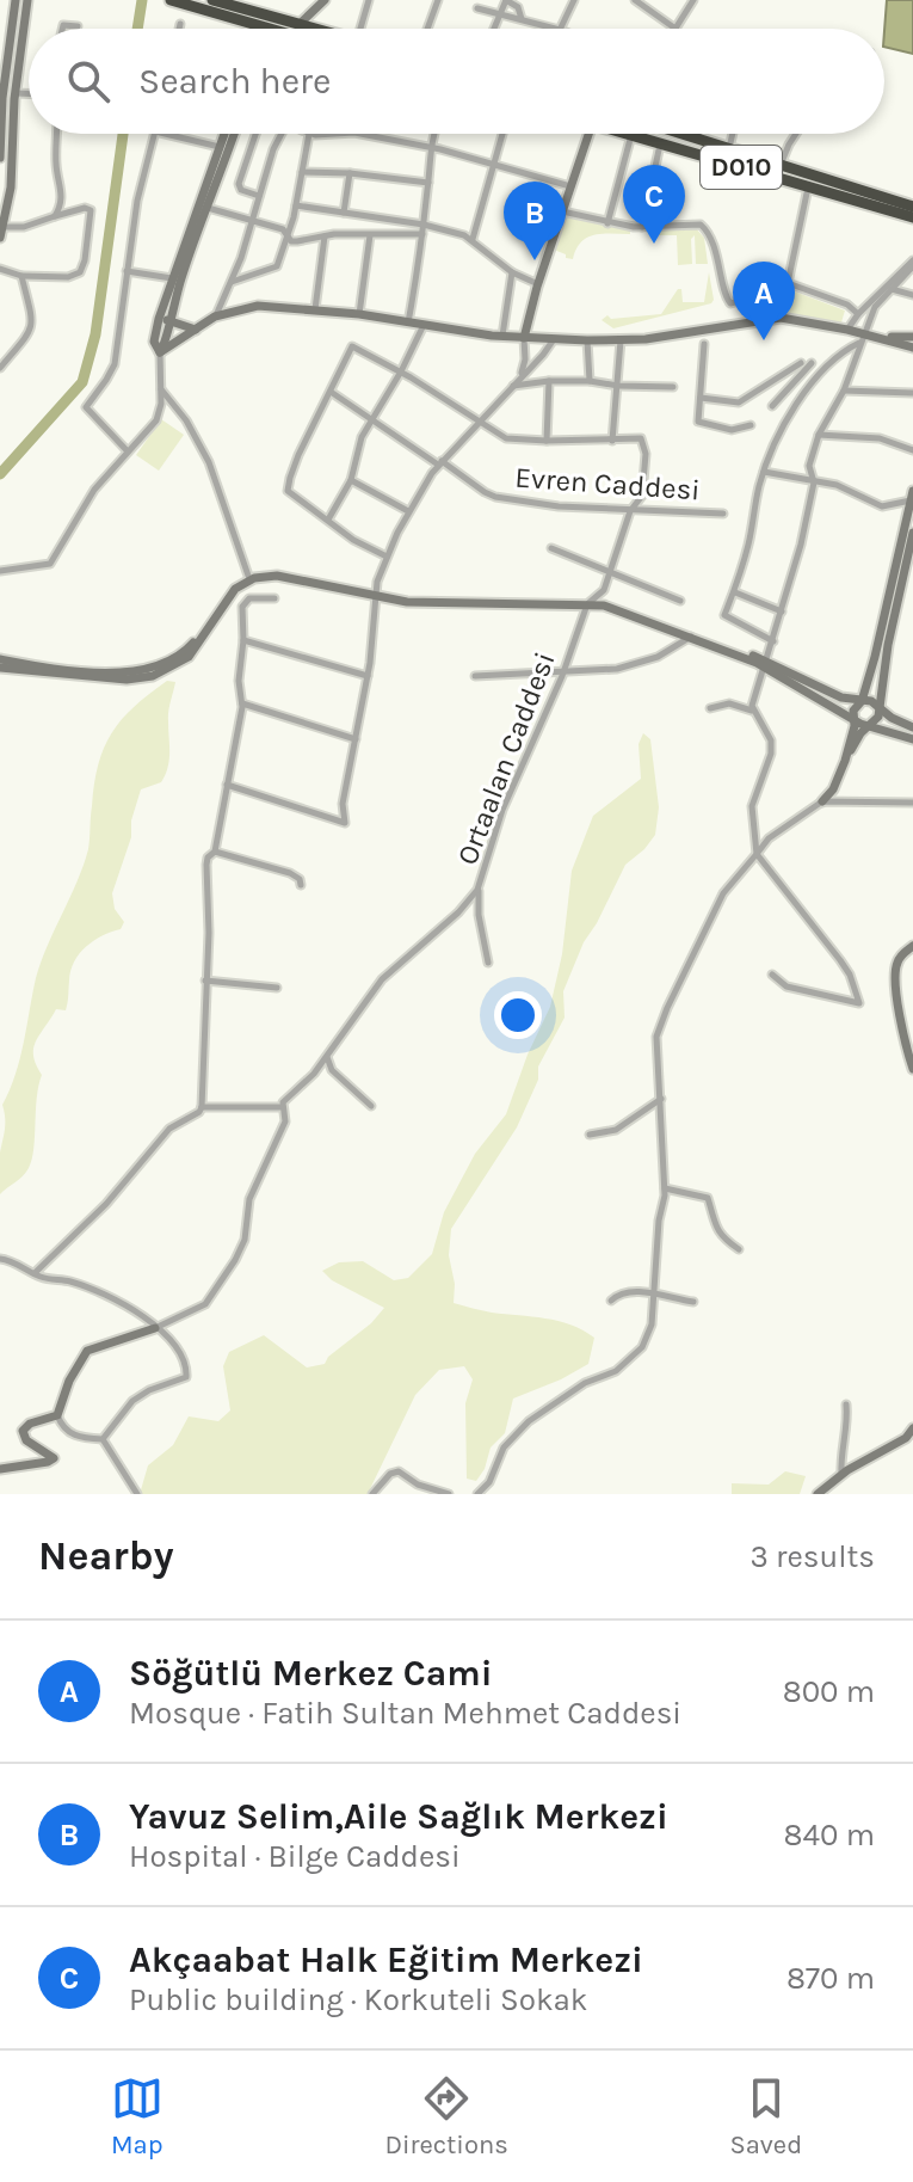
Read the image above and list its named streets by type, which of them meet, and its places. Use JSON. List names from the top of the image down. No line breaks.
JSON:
{"streets":{"highway":["D010"],"street":["Evren Caddesi","Ortaalan Caddesi"]},"crossings":[["Evren Caddesi","Ortaalan Caddesi"]],"page":{"search":"Search here","pins":["C","B","A"],"heading":["Nearby","3 results"],"list":[{"mark":"A","name":"Söğütlü Merkez Cami","note":"Mosque · Fatih Sultan Mehmet Caddesi","value":"800 m"},{"mark":"B","name":"Yavuz Selim,Aile Sağlık Merkezi","note":"Hospital · Bilge Caddesi","value":"840 m"},{"mark":"C","name":"Akçaabat Halk Eğitim Merkezi","note":"Public building · Korkuteli Sokak","value":"870 m"}],"nav":["Map","Directions","Saved"]}}
